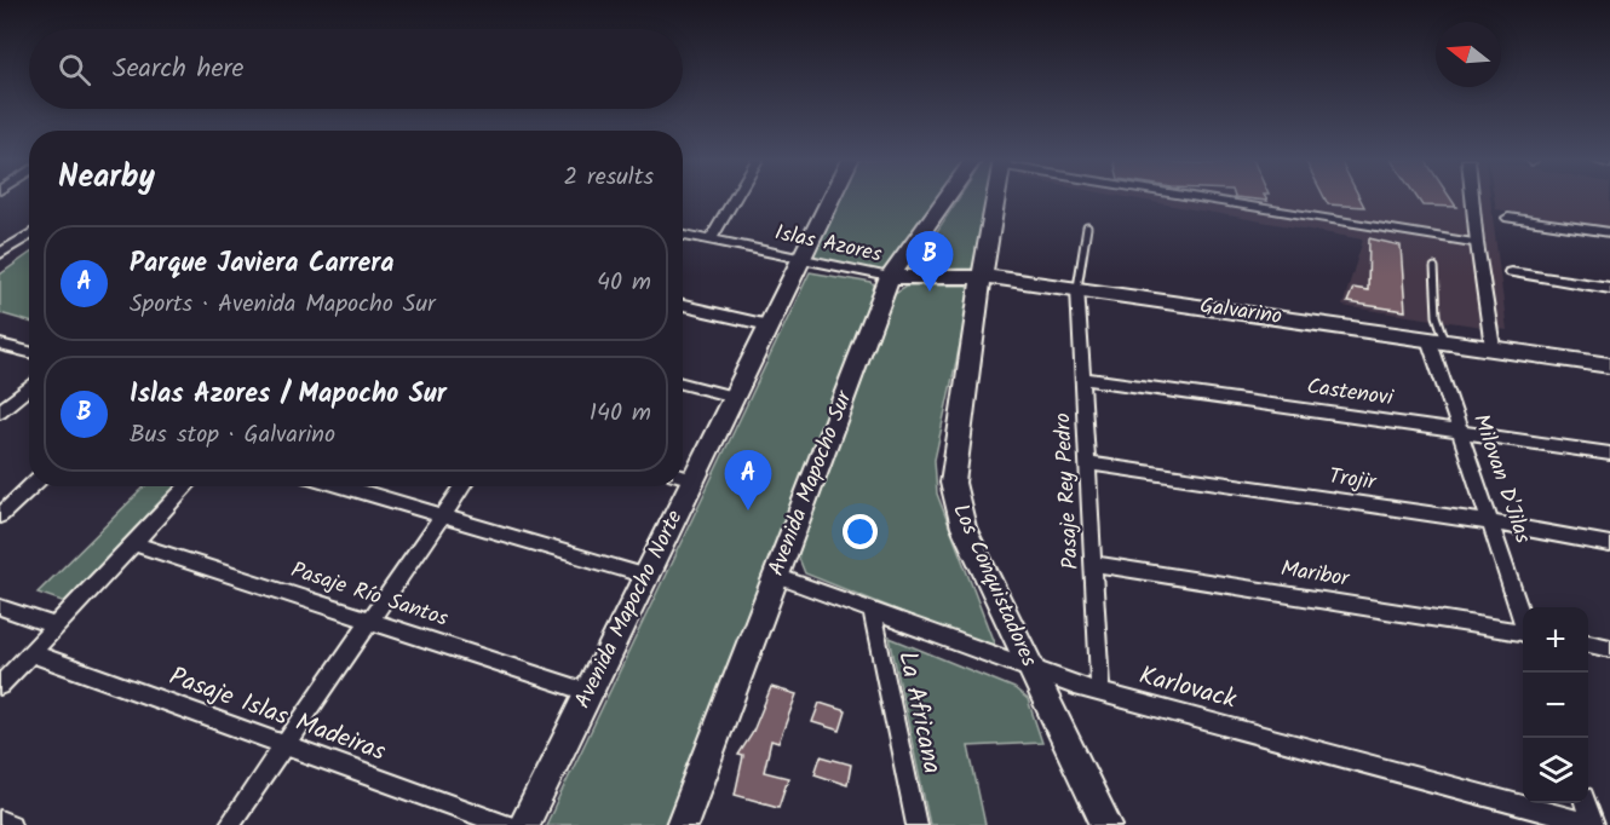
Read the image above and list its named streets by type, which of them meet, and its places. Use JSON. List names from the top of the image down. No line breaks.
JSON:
{"streets":{"main road":["Galvarino","Avenida Mapocho Sur","Los Conquistadores","Avenida Mapocho Norte"],"street":["Islas Azores","Castenovi","Milovan D'Jilas","Trojir","Pasaje Rey Pedro","Maribor","Pasaje Río Santos","Karlovack","La Africana","Pasaje Islas Madeiras"]},"crossings":[["Islas Azores","Galvarino"],["Islas Azores","Avenida Mapocho Sur"],["Islas Azores","Avenida Mapocho Norte"],["Galvarino","Milovan D'Jilas"],["Galvarino","Avenida Mapocho Sur"],["Galvarino","Pasaje Rey Pedro"],["Galvarino","Los Conquistadores"],["Castenovi","Milovan D'Jilas"],["Castenovi","Pasaje Rey Pedro"],["Milovan D'Jilas","Trojir"],["Trojir","Pasaje Rey Pedro"],["Avenida Mapocho Sur","Karlovack"],["Pasaje Rey Pedro","Maribor"],["Pasaje Rey Pedro","Karlovack"],["Los Conquistadores","Karlovack"],["Pasaje Río Santos","Avenida Mapocho Norte"],["Karlovack","La Africana"]],"north":"left","page":{"search":"Search here","heading":["Nearby","2 results"],"list":[{"mark":"A","name":"Parque Javiera Carrera","note":"Sports · Avenida Mapocho Sur","value":"40 m"},{"mark":"B","name":"Islas Azores / Mapocho Sur","note":"Bus stop · Galvarino","value":"140 m"}],"pins":["B","A"],"map_buttons":["+","−"]}}
